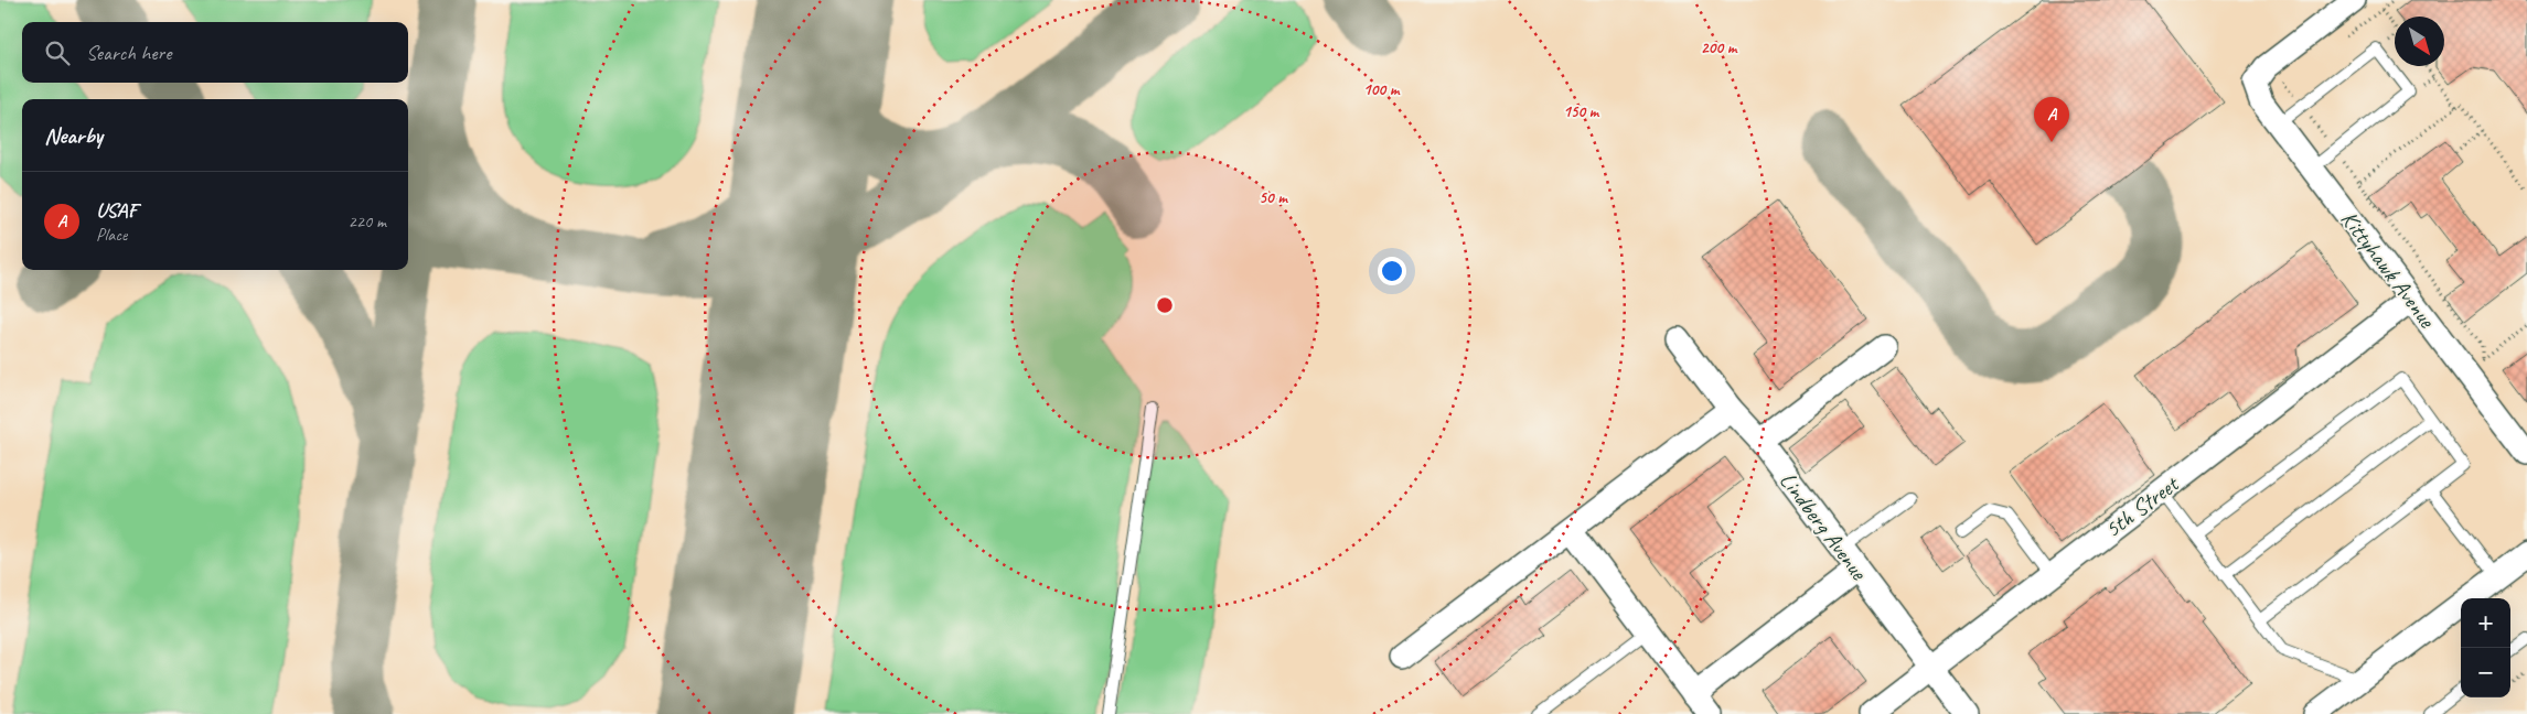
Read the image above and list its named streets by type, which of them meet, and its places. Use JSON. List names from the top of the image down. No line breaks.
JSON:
{"streets":{"street":["Kittyhawk Avenue","5th Street","Lindberg Avenue"]},"crossings":[["Kittyhawk Avenue","5th Street"],["5th Street","Lindberg Avenue"]],"north":"bottom right","page":{"search":"Search here","pins":"A","heading":"Nearby","list":[{"mark":"A","name":"USAF","note":"Place","value":"220 m"}],"map_buttons":["+","−"]},"rings":["200 m","100 m","150 m","50 m"]}
